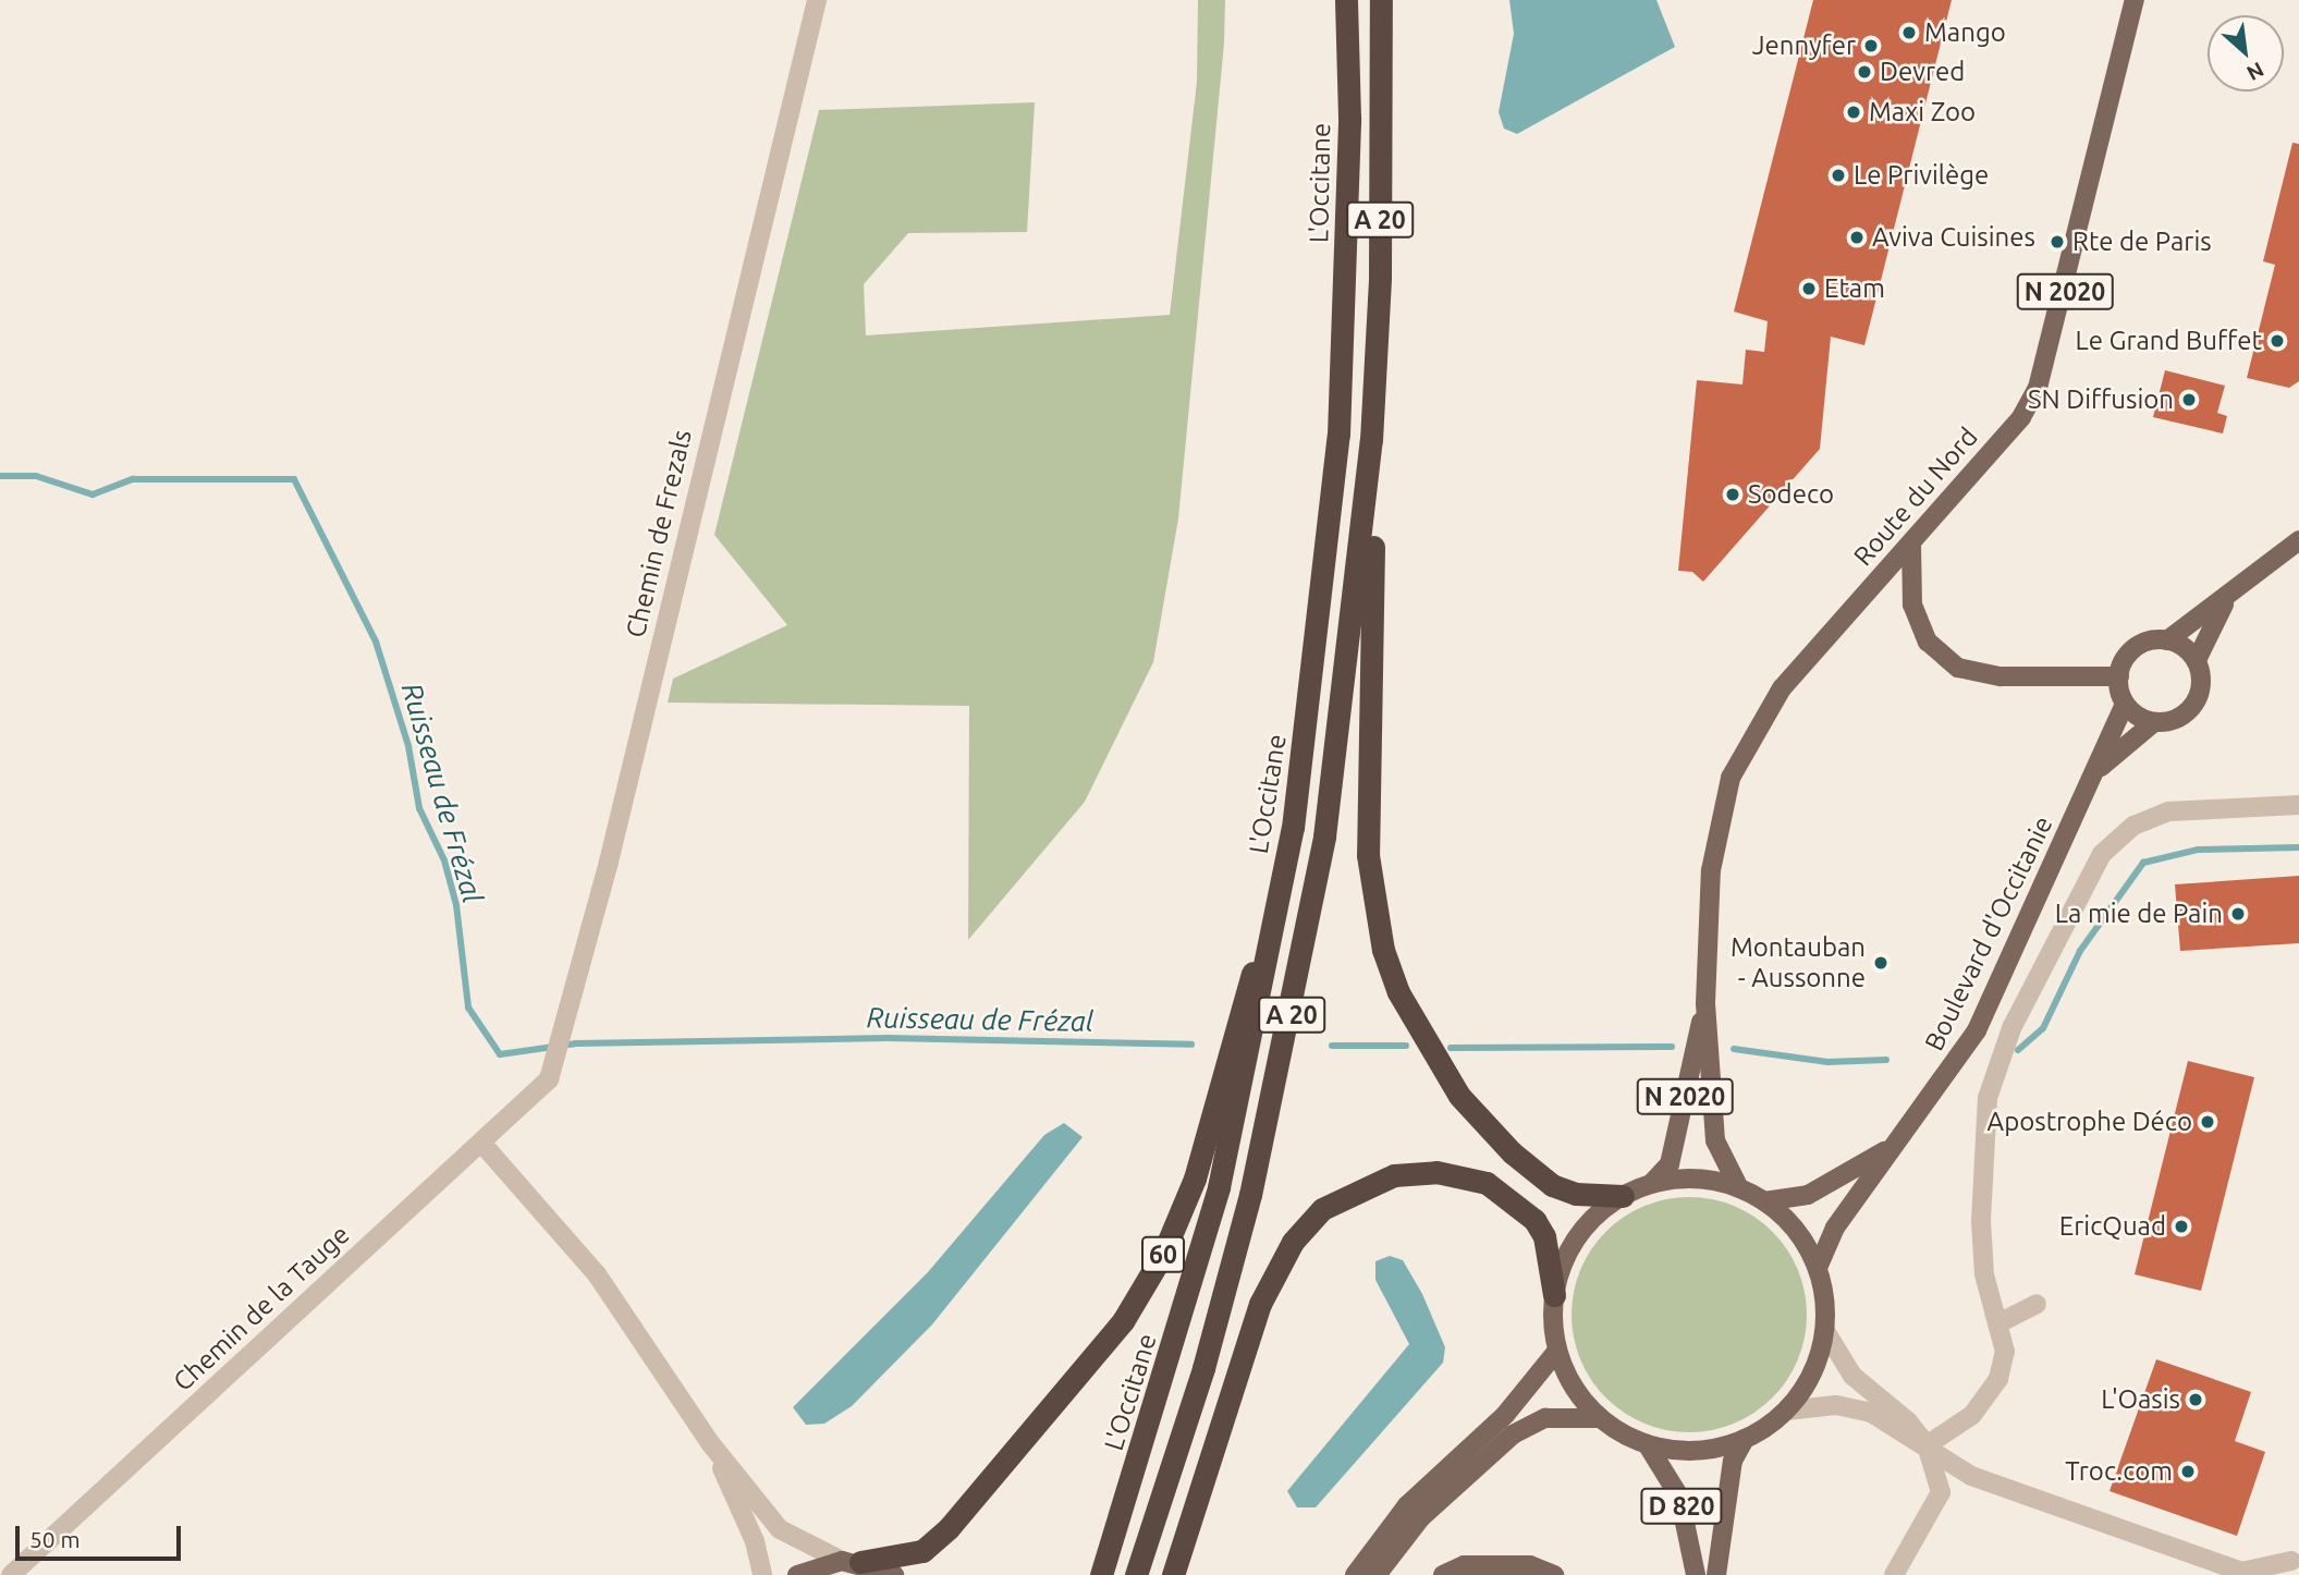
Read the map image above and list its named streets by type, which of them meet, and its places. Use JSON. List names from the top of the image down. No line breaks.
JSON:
{"streets":{"highway":["L'Occitane","A 20","60"],"main road":["N 2020","Route du Nord","Boulevard d'Occitanie","D 820"],"street":["Chemin de Frezals","Chemin de la Tauge"]},"crossings":[["L'Occitane","60"],["Route du Nord","Boulevard d'Occitanie"],["Route du Nord","D 820"],["Chemin de Frezals","Chemin de la Tauge"],["Boulevard d'Occitanie","D 820"]],"water":["Ruisseau de Frézal"],"places":["Mango","Jennyfer","Devred","Maxi Zoo","Le Privilège","Aviva Cuisines","Rte de Paris","Etam","Le Grand Buffet","SN Diffusion","Sodeco","La mie de Pain","Montauban - Aussonne","Apostrophe Déco","EricQuad","L'Oasis","Troc.com"],"scale_bar":"50 m","north":"bottom right"}
